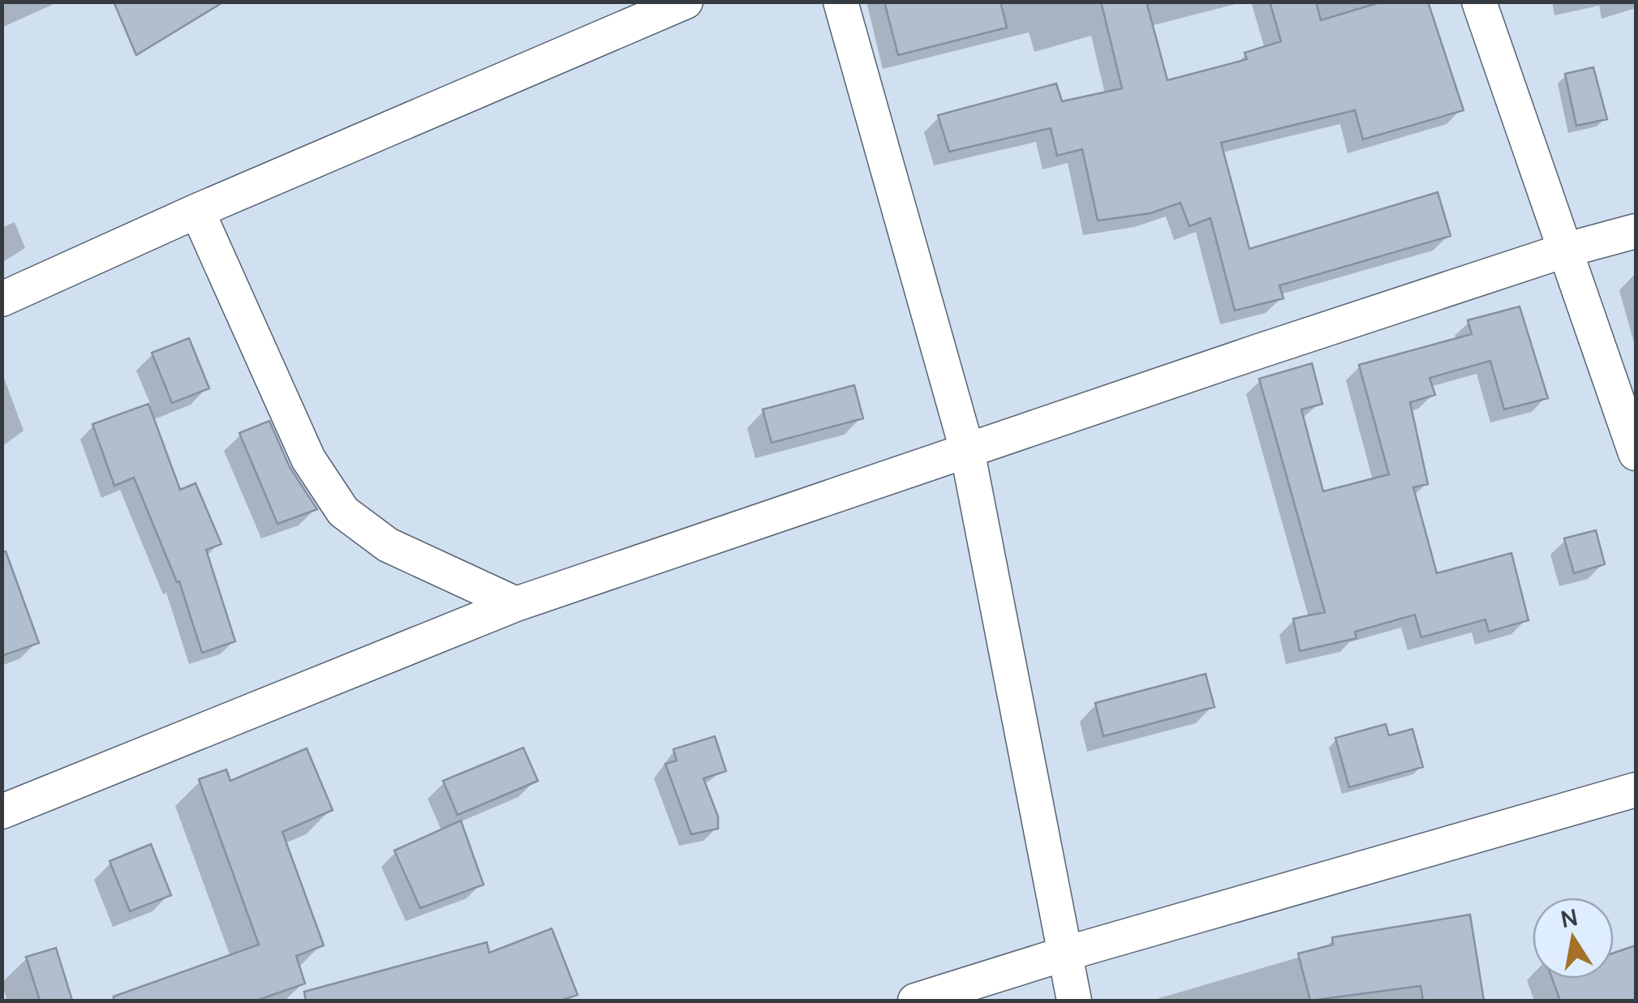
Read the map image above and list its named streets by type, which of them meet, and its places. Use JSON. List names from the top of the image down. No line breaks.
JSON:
{"north":"top"}
